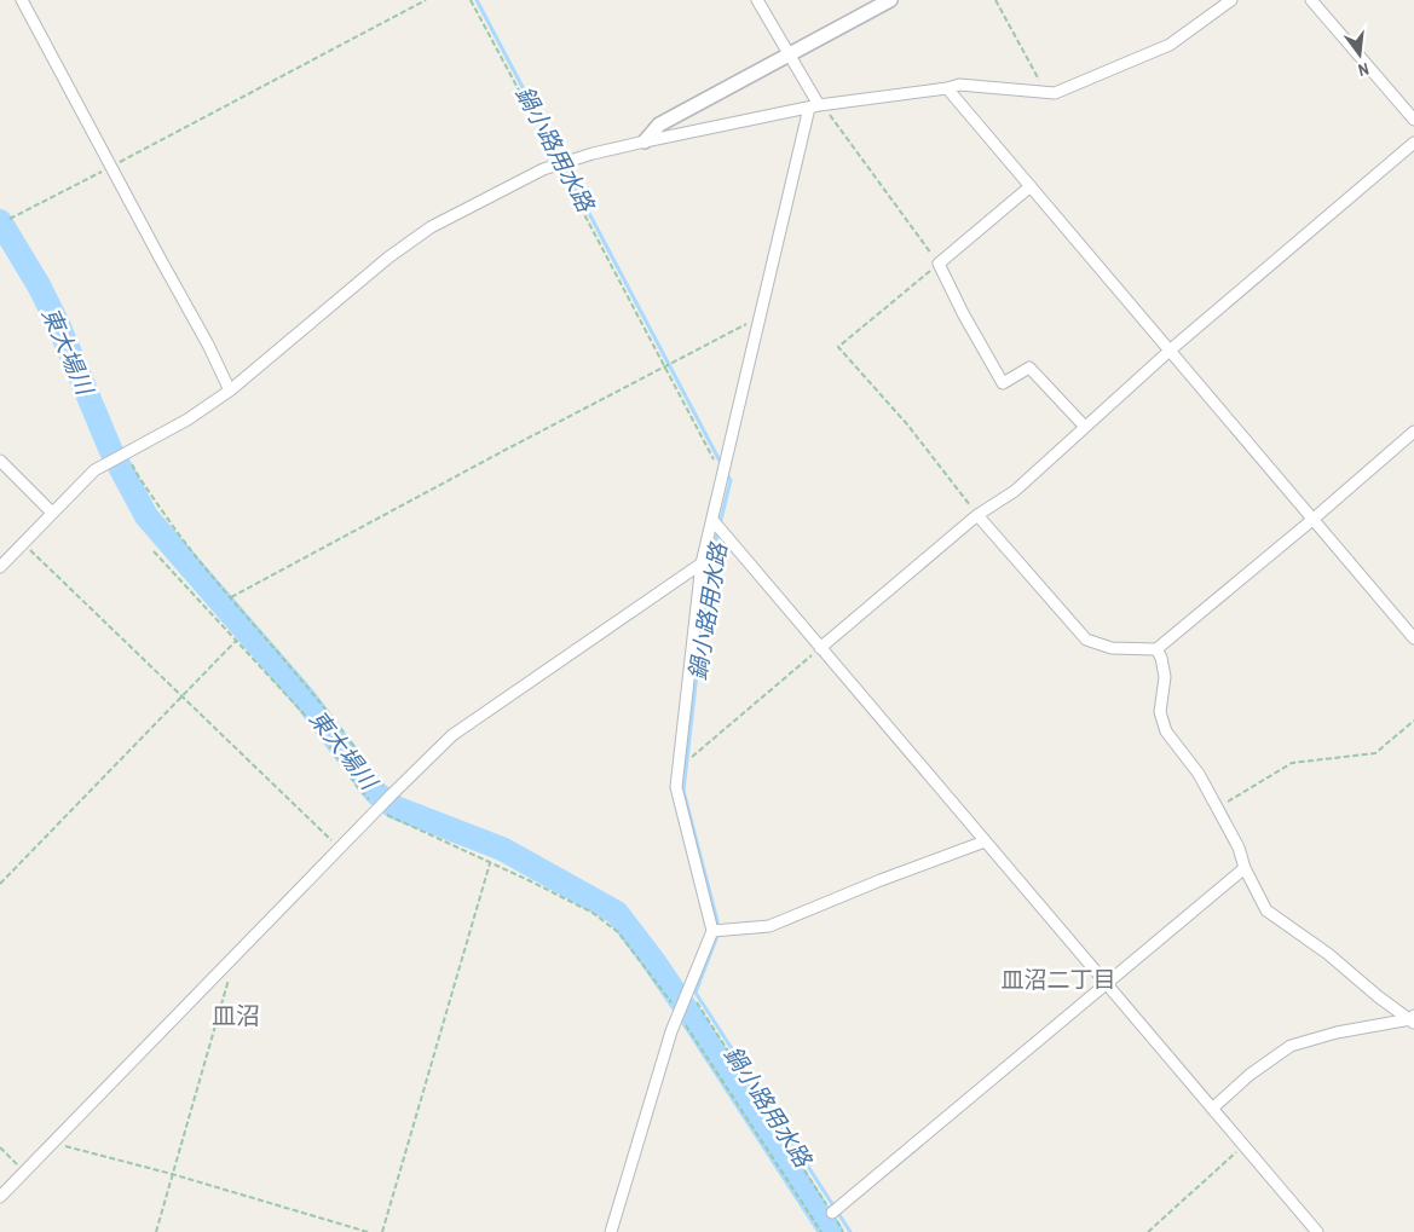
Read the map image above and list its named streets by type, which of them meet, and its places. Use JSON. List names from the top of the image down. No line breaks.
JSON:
{"districts":["皿沼二丁目","皿沼"],"water":["鍋小路用水路","東大場川"],"north":"bottom"}
